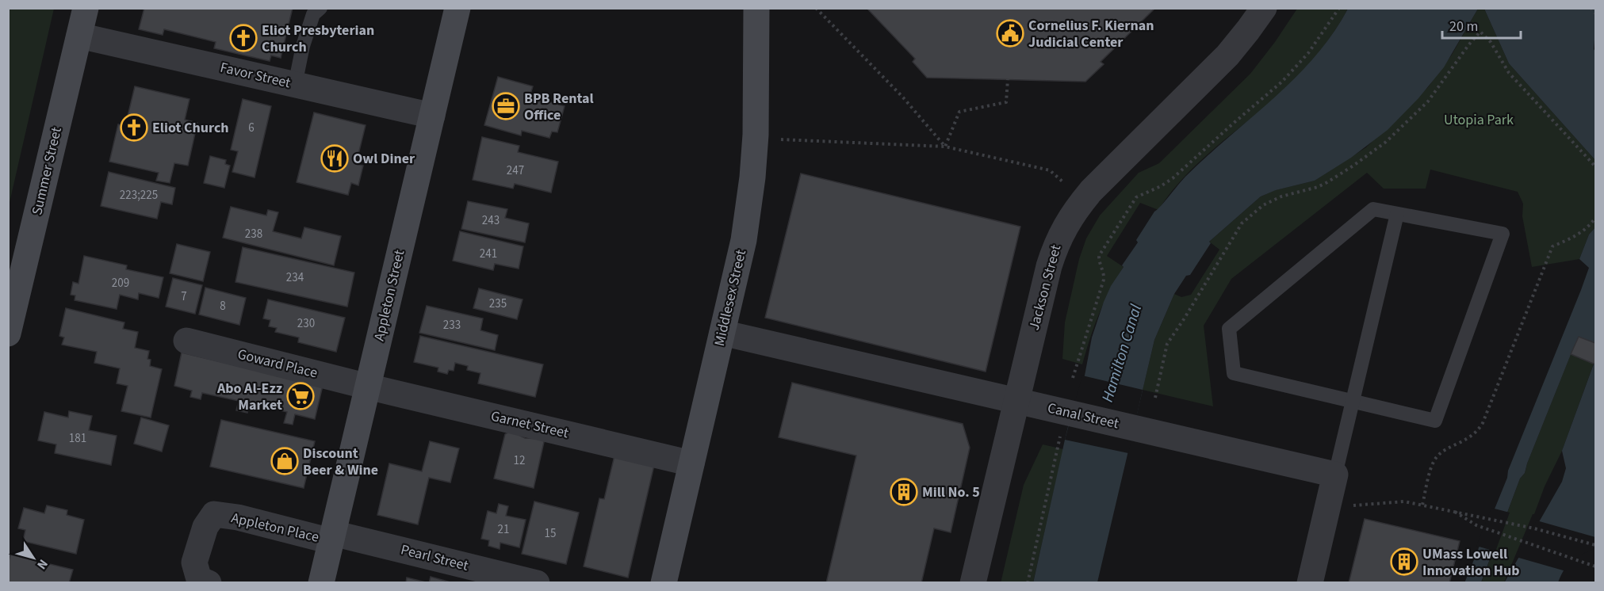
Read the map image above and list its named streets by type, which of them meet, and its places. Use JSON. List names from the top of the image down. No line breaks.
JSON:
{"streets":{"main road":["Summer Street","Appleton Street","Middlesex Street"],"street":["Favor Street","Jackson Street","Goward Place","Canal Street","Garnet Street","Appleton Place","Pearl Street"]},"crossings":[["Favor Street","Summer Street"],["Favor Street","Appleton Street"],["Jackson Street","Canal Street"],["Appleton Street","Goward Place"],["Appleton Street","Garnet Street"],["Appleton Street","Appleton Place"],["Appleton Street","Pearl Street"],["Middlesex Street","Canal Street"],["Middlesex Street","Garnet Street"],["Goward Place","Garnet Street"],["Appleton Place","Pearl Street"]],"water":["Hamilton Canal"],"parks":["Utopia Park"],"places":{"public building":["Cornelius F. Kiernan Judicial Center"],"church":["Eliot Presbyterian Church","Eliot Church"],"office":["BPB Rental Office"],"restaurant":["Owl Diner"],"supermarket":["Abo Al-Ezz Market"],"shop":["Discount Beer & Wine"],"building":["Mill No. 5","UMass Lowell Innovation Hub"]},"house_numbers":["6","247","223;225","243","238","241","234","209","7","235","8","230","233","181","12","21","15"],"scale_bar":"20 m","north":"bottom right"}
